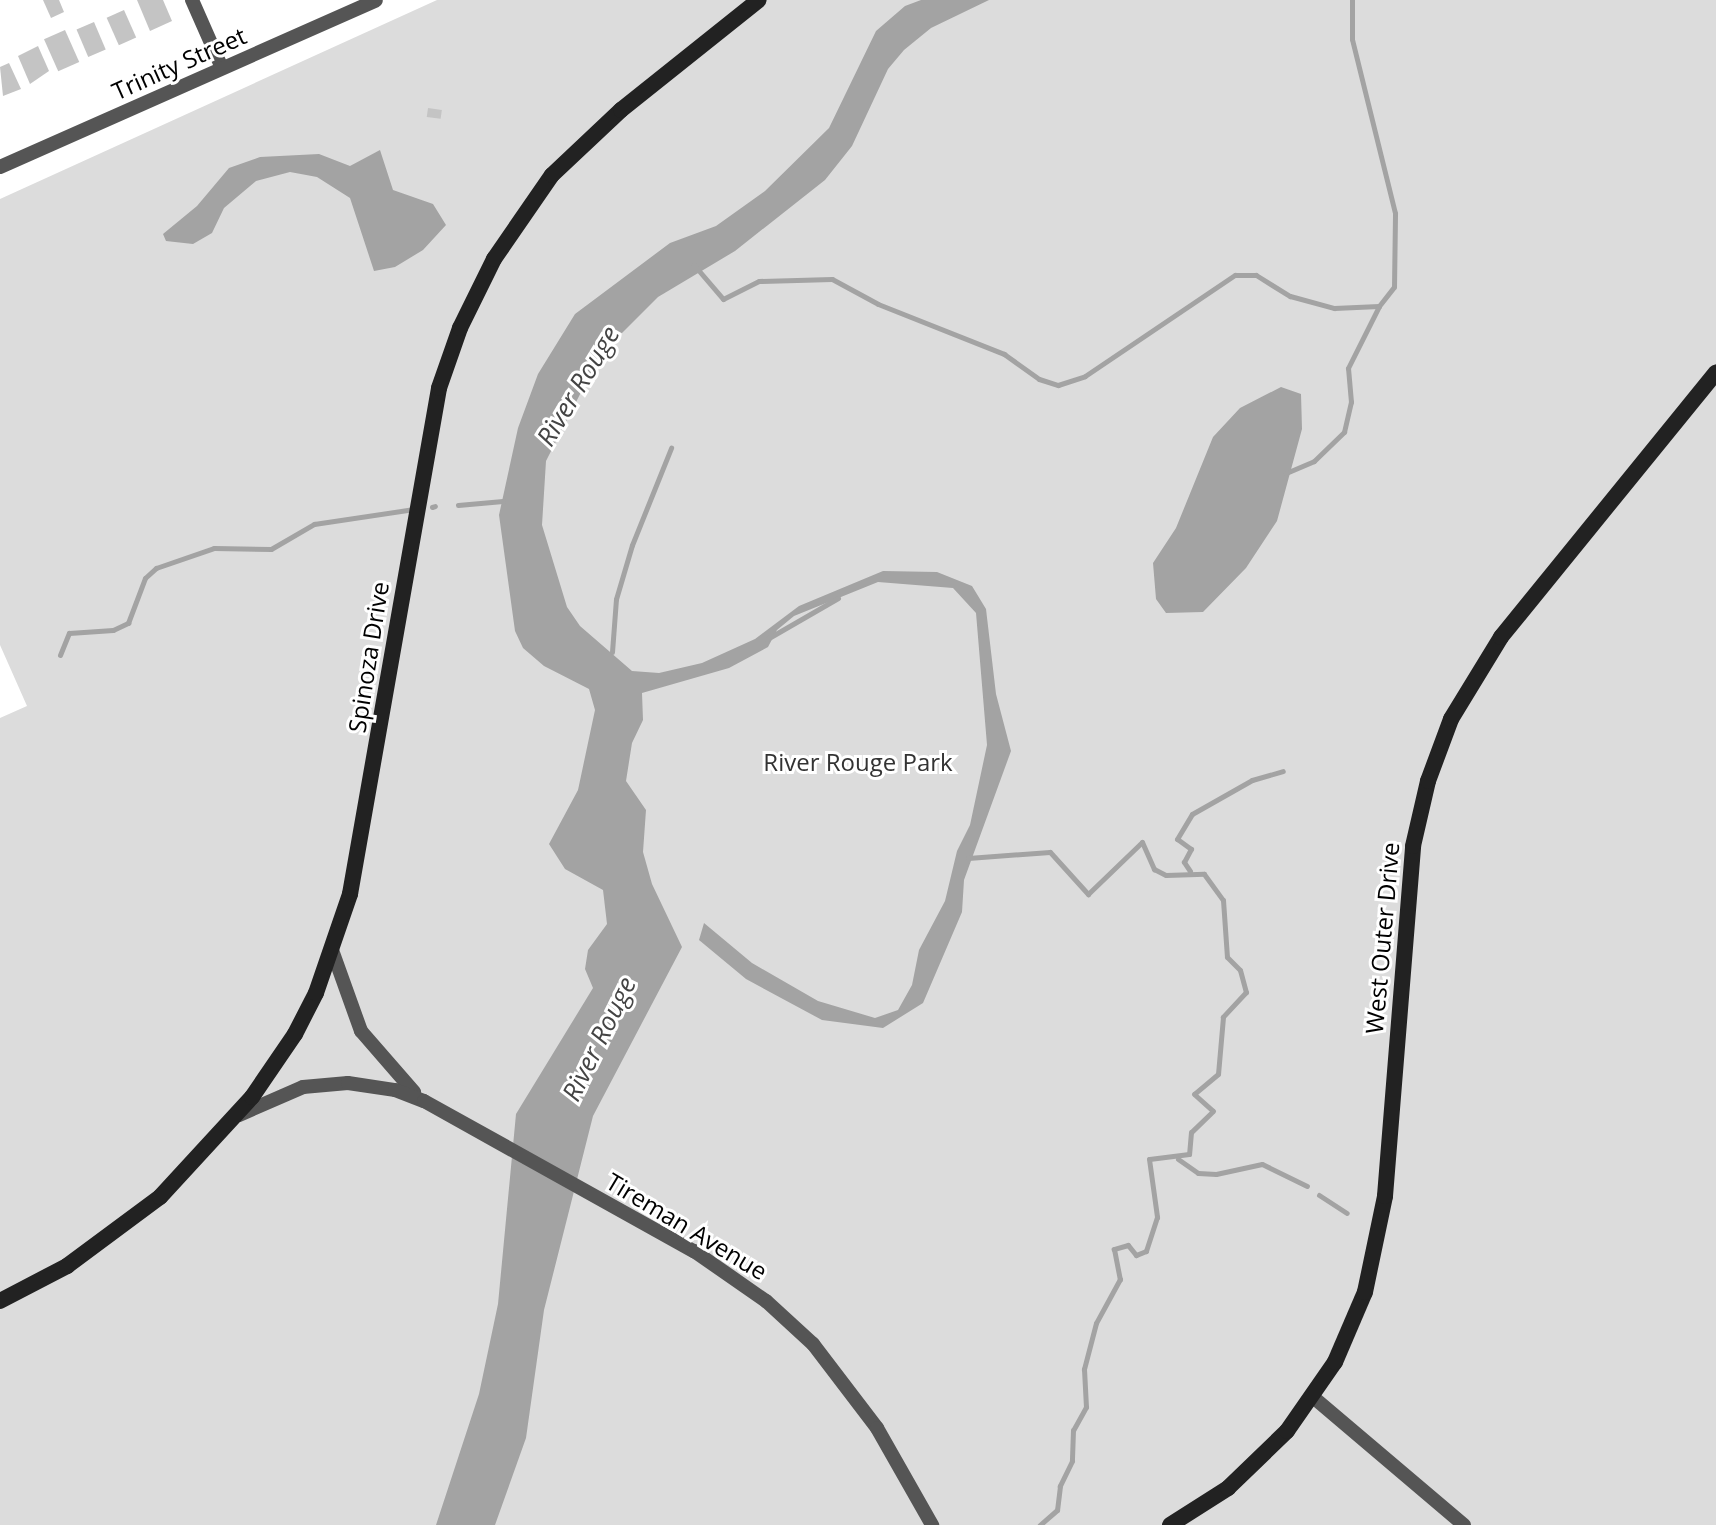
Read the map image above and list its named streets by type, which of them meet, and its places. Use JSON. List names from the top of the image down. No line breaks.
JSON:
{"streets":{"street":["Trinity Street","Spinoza Drive","West Outer Drive","Tireman Avenue"]},"water":["River Rouge"],"parks":["River Rouge Park"]}
